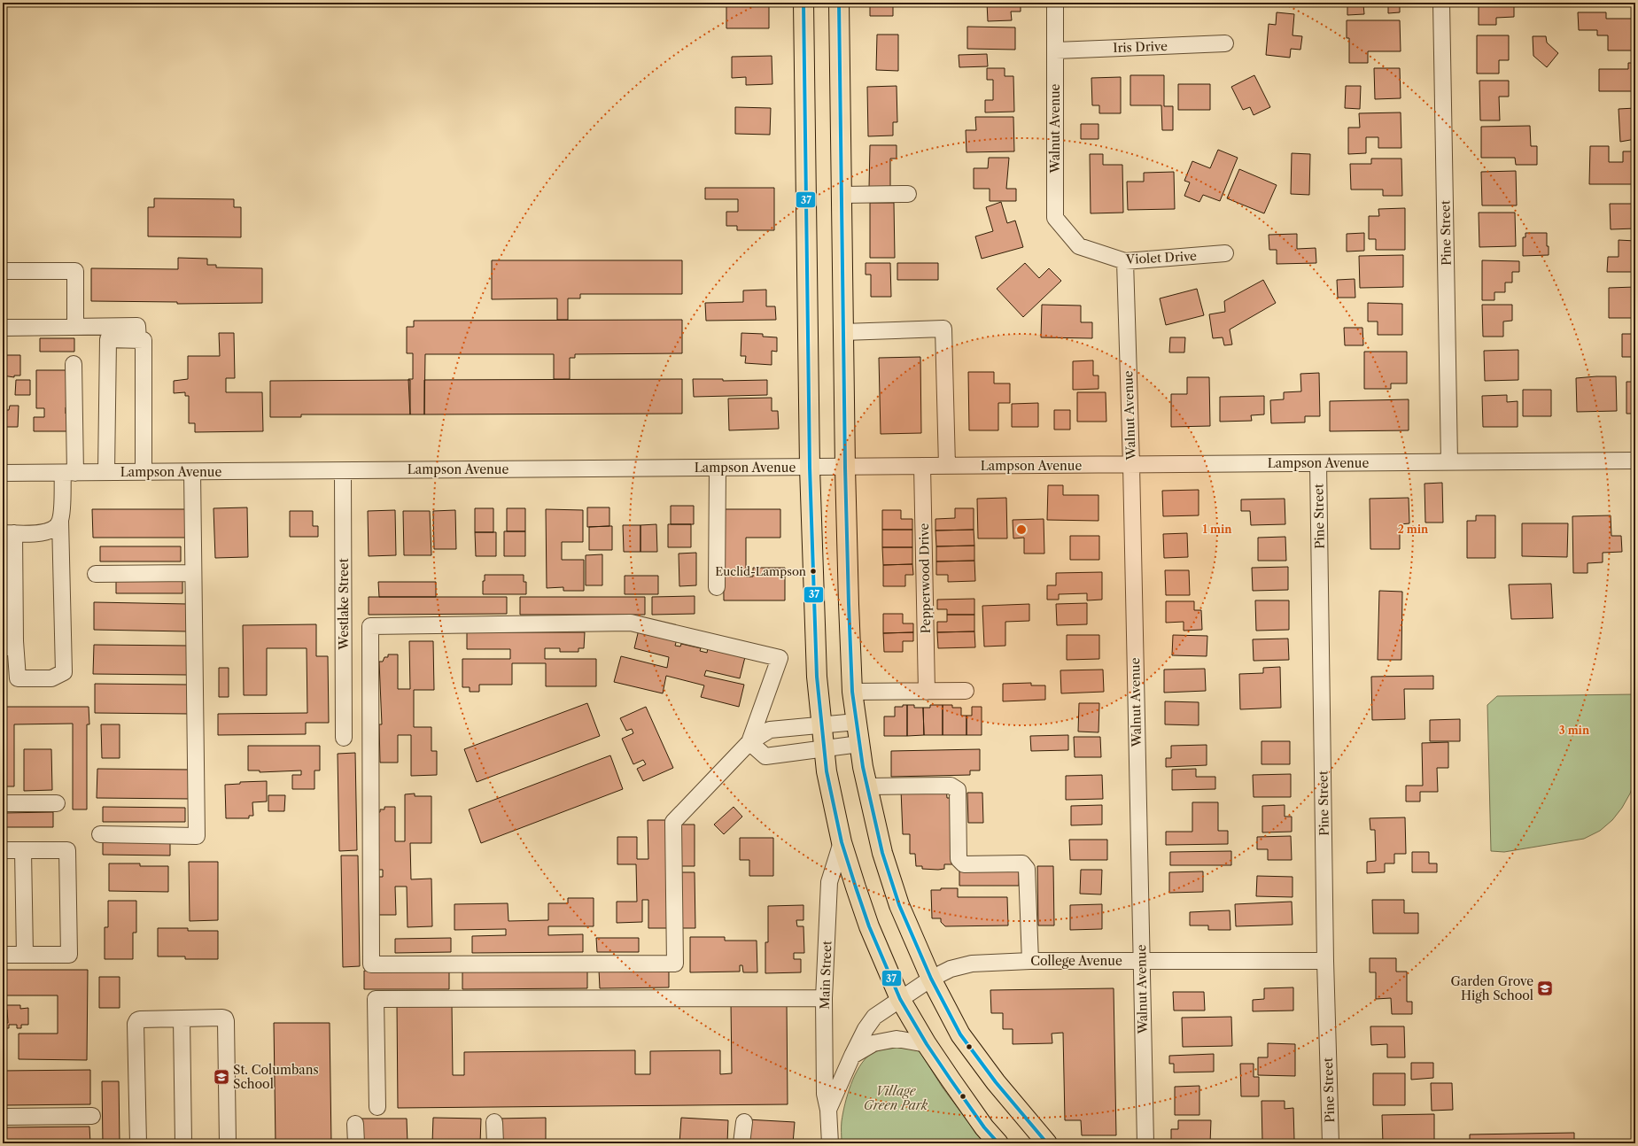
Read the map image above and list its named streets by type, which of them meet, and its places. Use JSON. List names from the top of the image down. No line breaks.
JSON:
{"streets":{"street":["Iris Drive","Walnut Avenue","Pine Street","Violet Drive","Lampson Avenue","Pepperwood Drive","Westlake Street","College Avenue","Main Street"]},"crossings":[["Iris Drive","Walnut Avenue"],["Walnut Avenue","Violet Drive"],["Walnut Avenue","Lampson Avenue"],["Walnut Avenue","College Avenue"],["Pine Street","Lampson Avenue"],["Pine Street","College Avenue"],["Lampson Avenue","Pepperwood Drive"],["Lampson Avenue","Westlake Street"],["College Avenue","Main Street"]],"parks":["Village Green Park"],"places":{"other":["Euclid-Lampson"],"school or university":["Garden Grove High School","St. Columbans School"]},"lines":["transit line 37"],"rings":["1 min","2 min","3 min"]}
